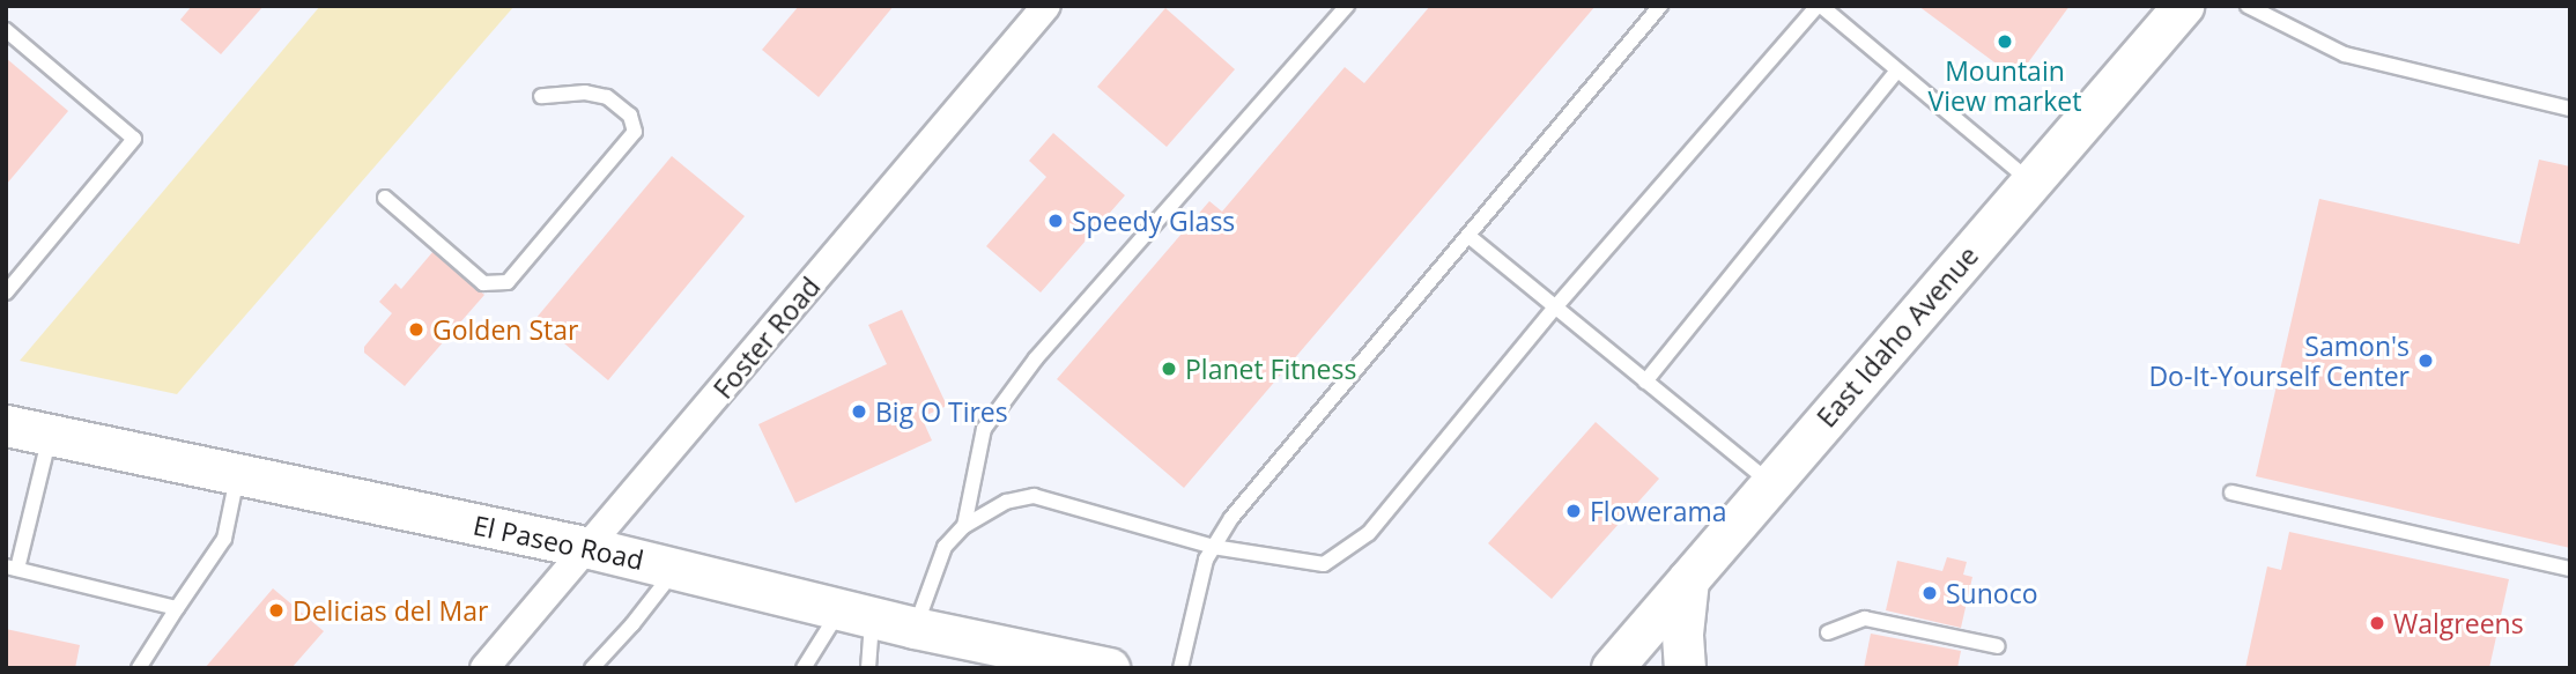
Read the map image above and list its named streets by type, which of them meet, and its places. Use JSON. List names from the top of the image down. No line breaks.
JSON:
{"streets":{"main road":["East Idaho Avenue","El Paseo Road"],"street":["Foster Road"]},"crossings":[["Foster Road","El Paseo Road"]],"places":["Mountain View market","Speedy Glass","Golden Star","Samon's Do-It-Yourself Center","Planet Fitness","Big O Tires","Flowerama","Sunoco","Delicias del Mar","Walgreens"]}
